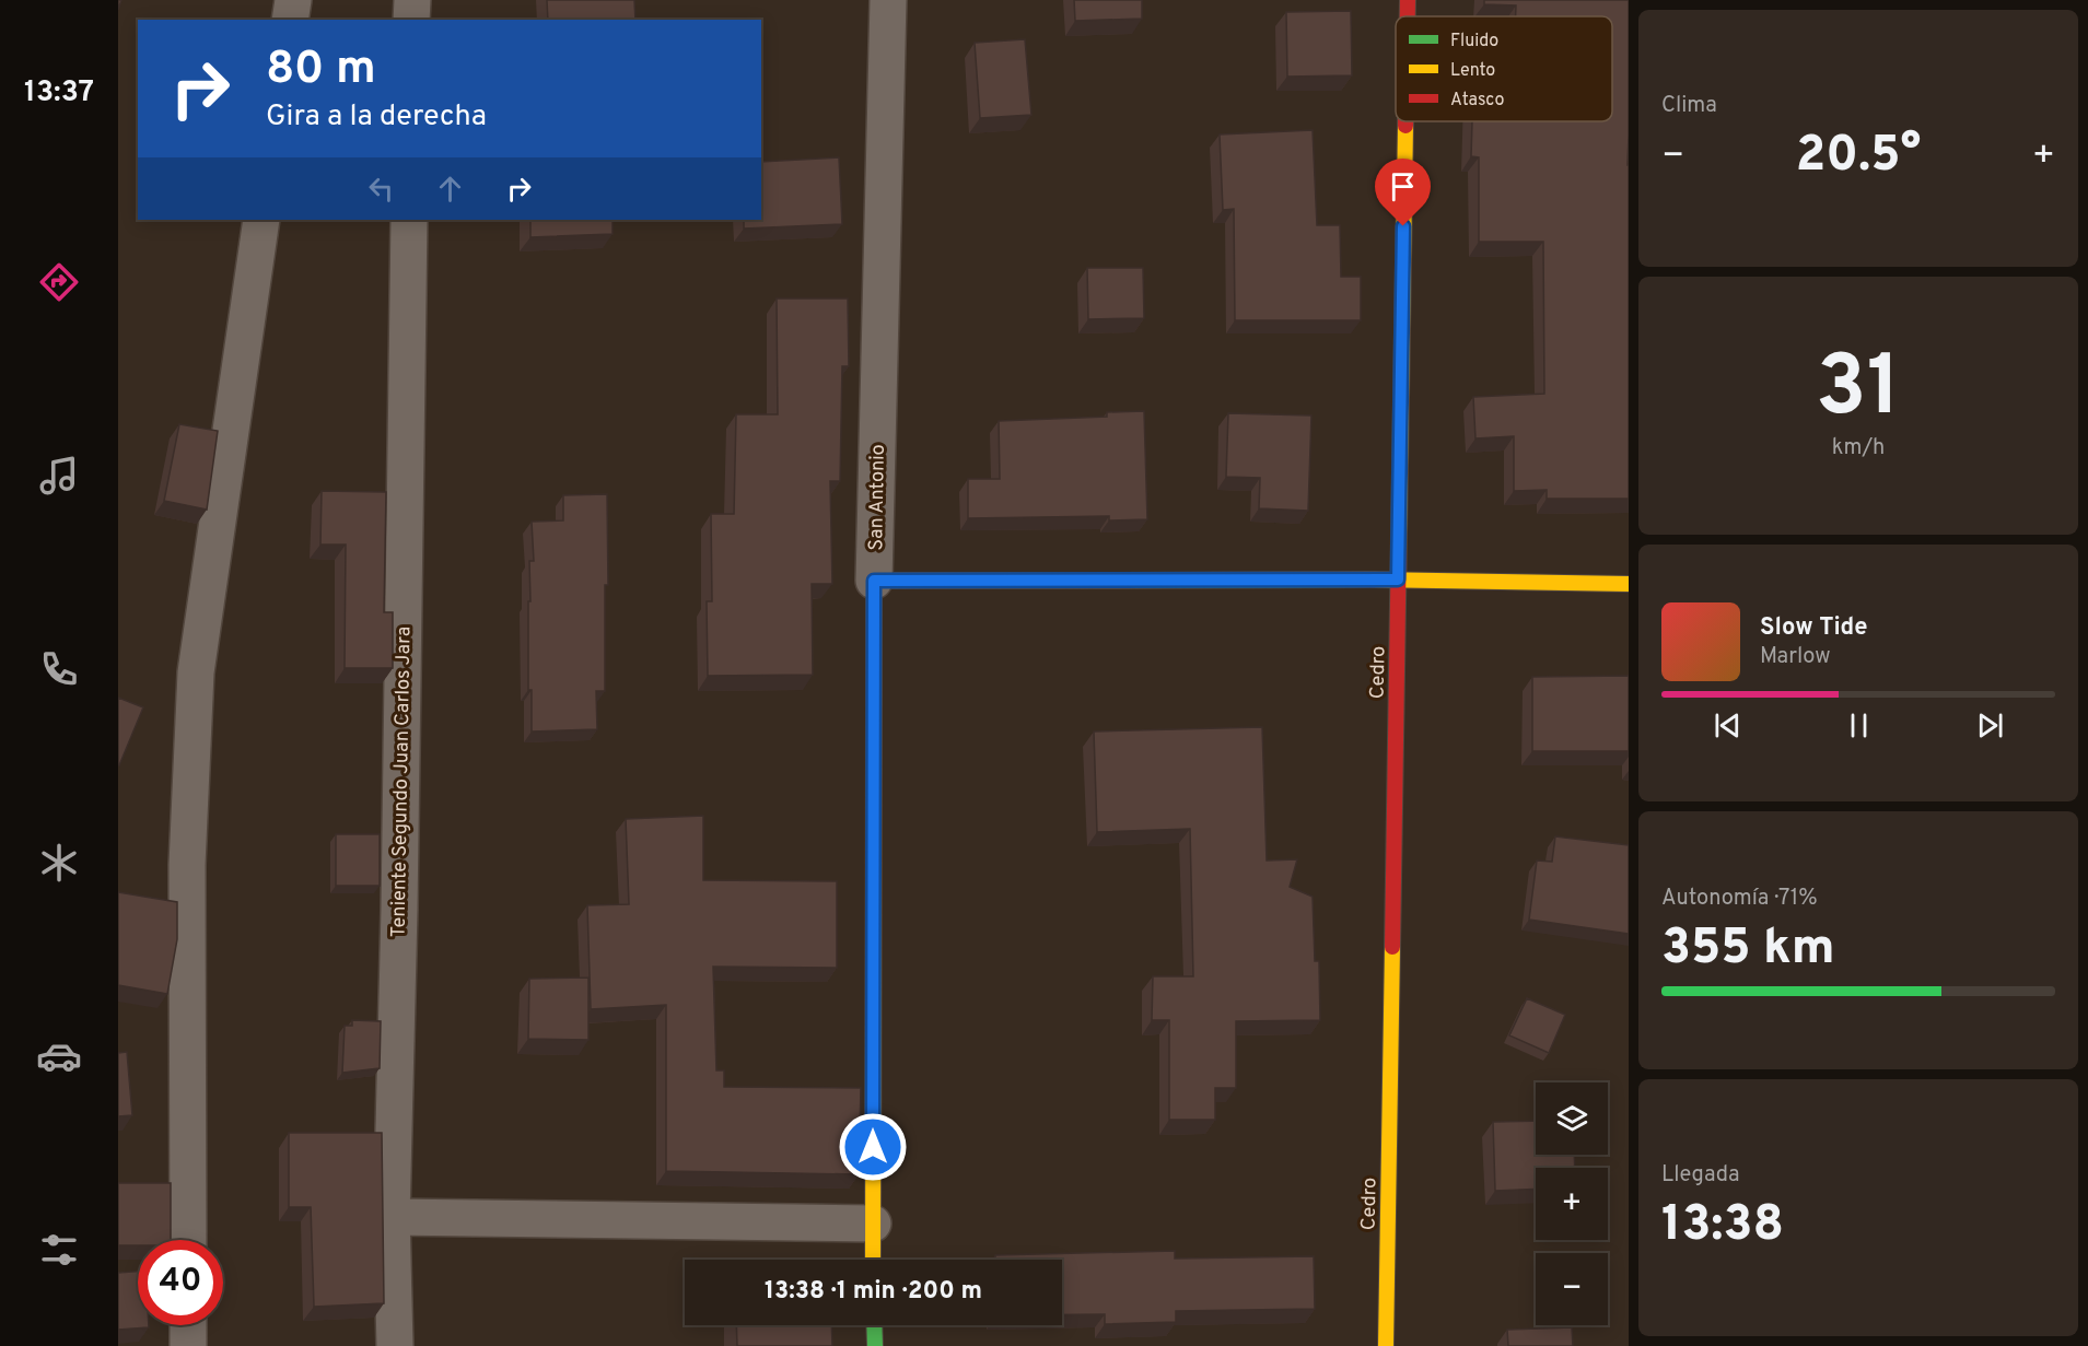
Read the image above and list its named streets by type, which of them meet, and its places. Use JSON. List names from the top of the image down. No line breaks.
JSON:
{"streets":{"street":["San Antonio","Cedro","Teniente Segundo Juan Carlos Jara"]},"legend":["Fluido","Lento","Atasco"],"page":{"tabs":"13:37","tile":["Clima",["31","km/h"],["Autonomía · 71%","355 km"],["Llegada","13:38"]],"turn":["80 m","Gira a la derecha"],"heat":["−","20.5°","+"],"song":["Slow Tide","Marlow"],"map_buttons":["+","−"],"limit":"40","trip":"13:38 · 1 min · 200 m"}}
